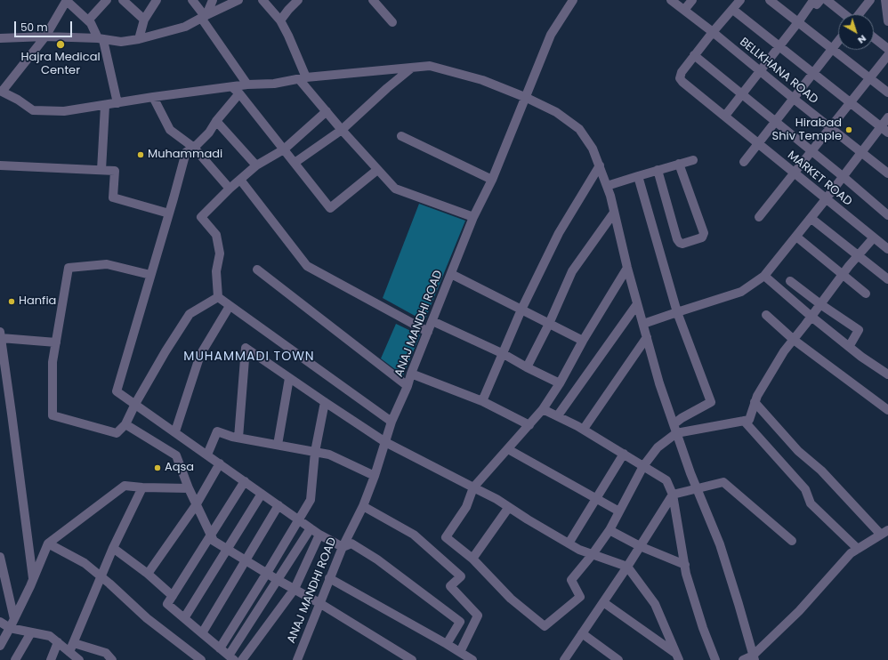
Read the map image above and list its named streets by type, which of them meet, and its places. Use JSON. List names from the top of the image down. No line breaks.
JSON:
{"streets":{"street":["BELLKHANA ROAD","MARKET ROAD","ANAJ MANDHI ROAD"]},"districts":["MUHAMMADI TOWN"],"places":["Hajra Medical Center","Hirabad Shiv Temple","Muhammadi","Hanfia","Aqsa"],"scale_bar":"50 m","north":"bottom right"}
